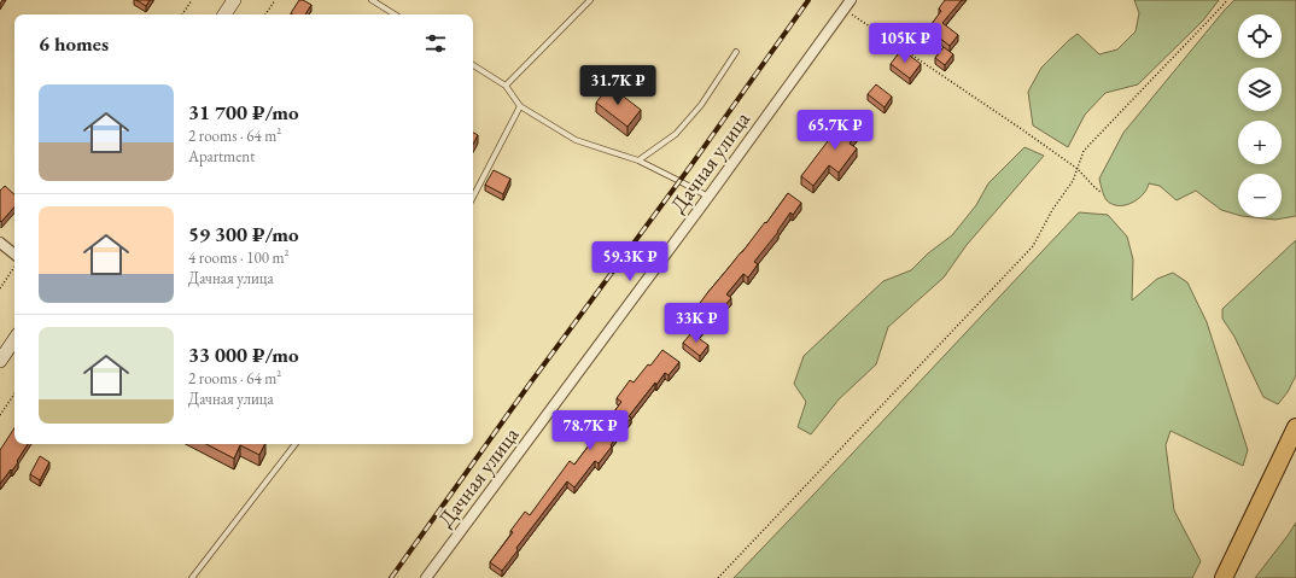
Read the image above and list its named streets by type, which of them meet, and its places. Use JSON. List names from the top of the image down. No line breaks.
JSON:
{"streets":{"street":["Дачная улица"]},"page":{"map_buttons":["+","−"],"heading":"6 homes","price":["105K ₽","31.7K ₽","65.7K ₽","59.3K ₽","33K ₽","78.7K ₽"],"list":[{"name":"31 700 ₽/mo","note":"2 rooms · 64 m² · Apartment"},{"name":"59 300 ₽/mo","note":"4 rooms · 100 m² · Дачная улица"},{"name":"33 000 ₽/mo","note":"2 rooms · 64 m² · Дачная улица"}]}}
